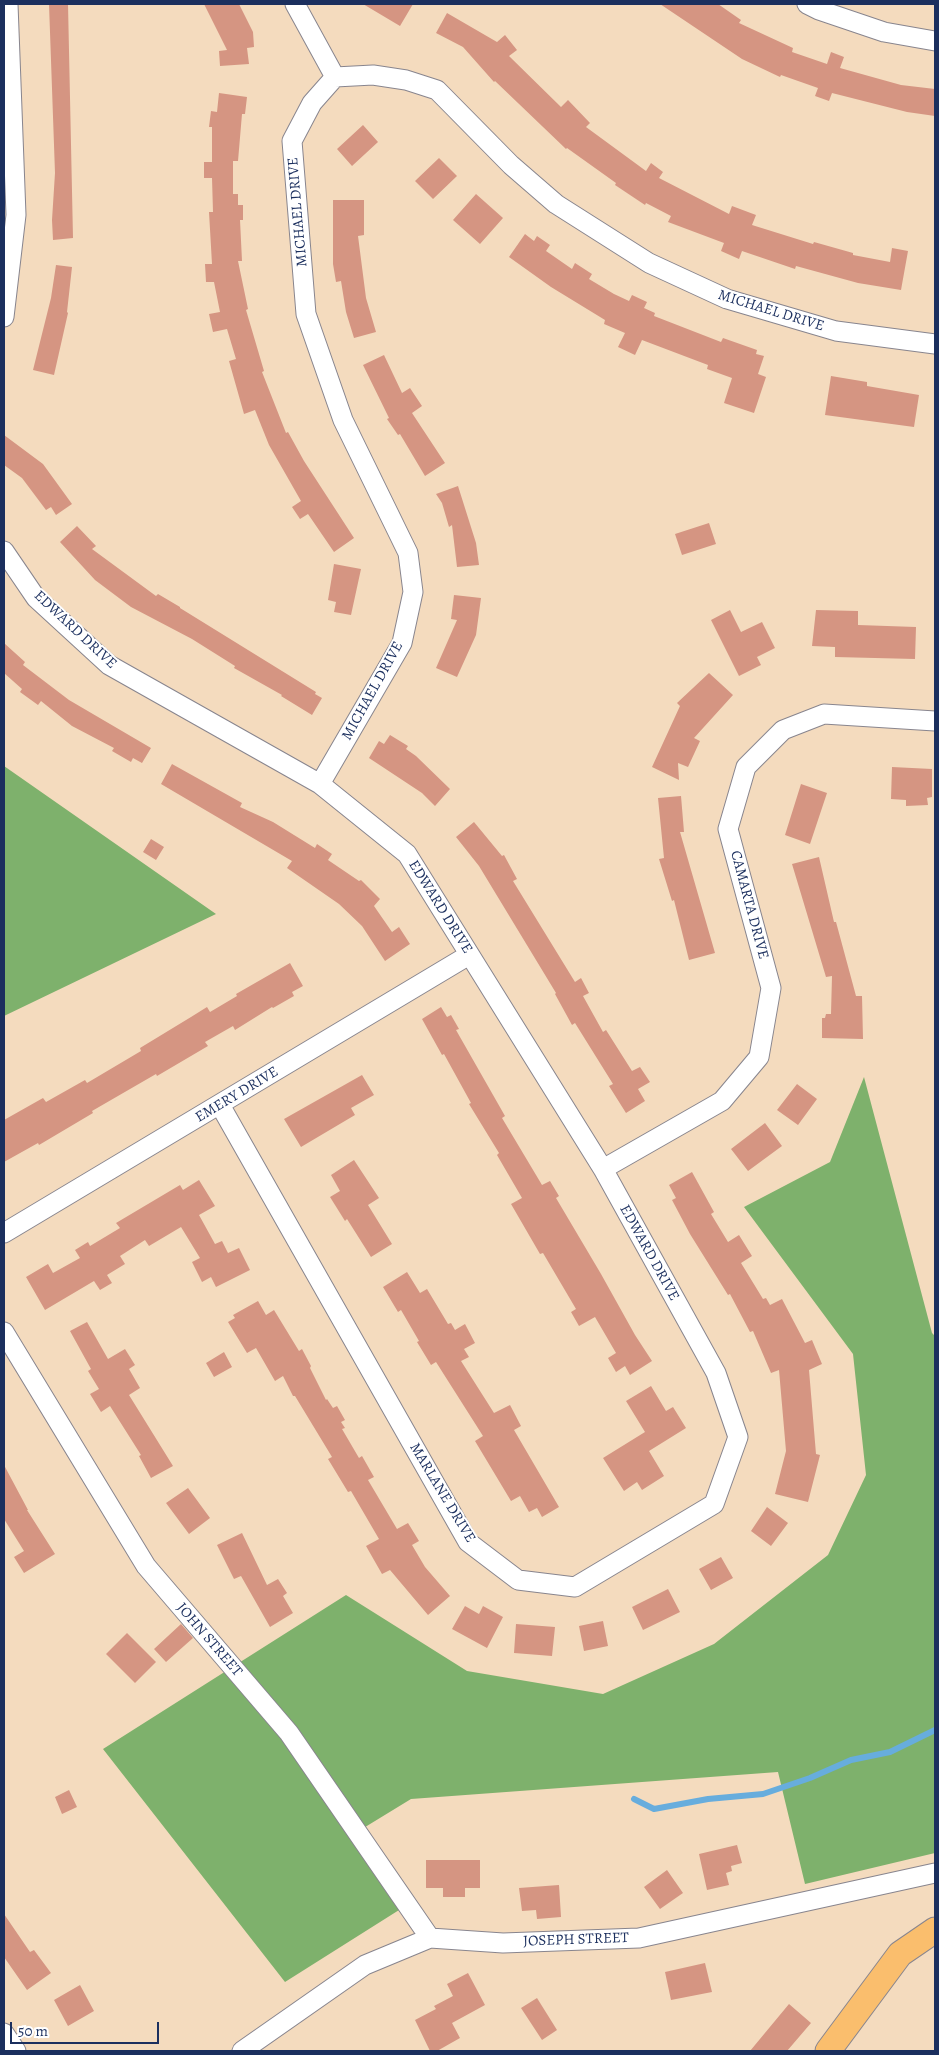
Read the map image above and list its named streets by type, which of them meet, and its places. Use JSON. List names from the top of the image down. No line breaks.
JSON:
{"streets":{"street":["MICHAEL DRIVE","EDWARD DRIVE","CAMARTA DRIVE","EMERY DRIVE","MARLANE DRIVE","JOHN STREET","JOSEPH STREET"]},"crossings":[["MICHAEL DRIVE","EDWARD DRIVE"],["EDWARD DRIVE","CAMARTA DRIVE"],["EDWARD DRIVE","EMERY DRIVE"],["EDWARD DRIVE","MARLANE DRIVE"],["EMERY DRIVE","MARLANE DRIVE"],["JOHN STREET","JOSEPH STREET"]],"scale_bar":"50 m"}
